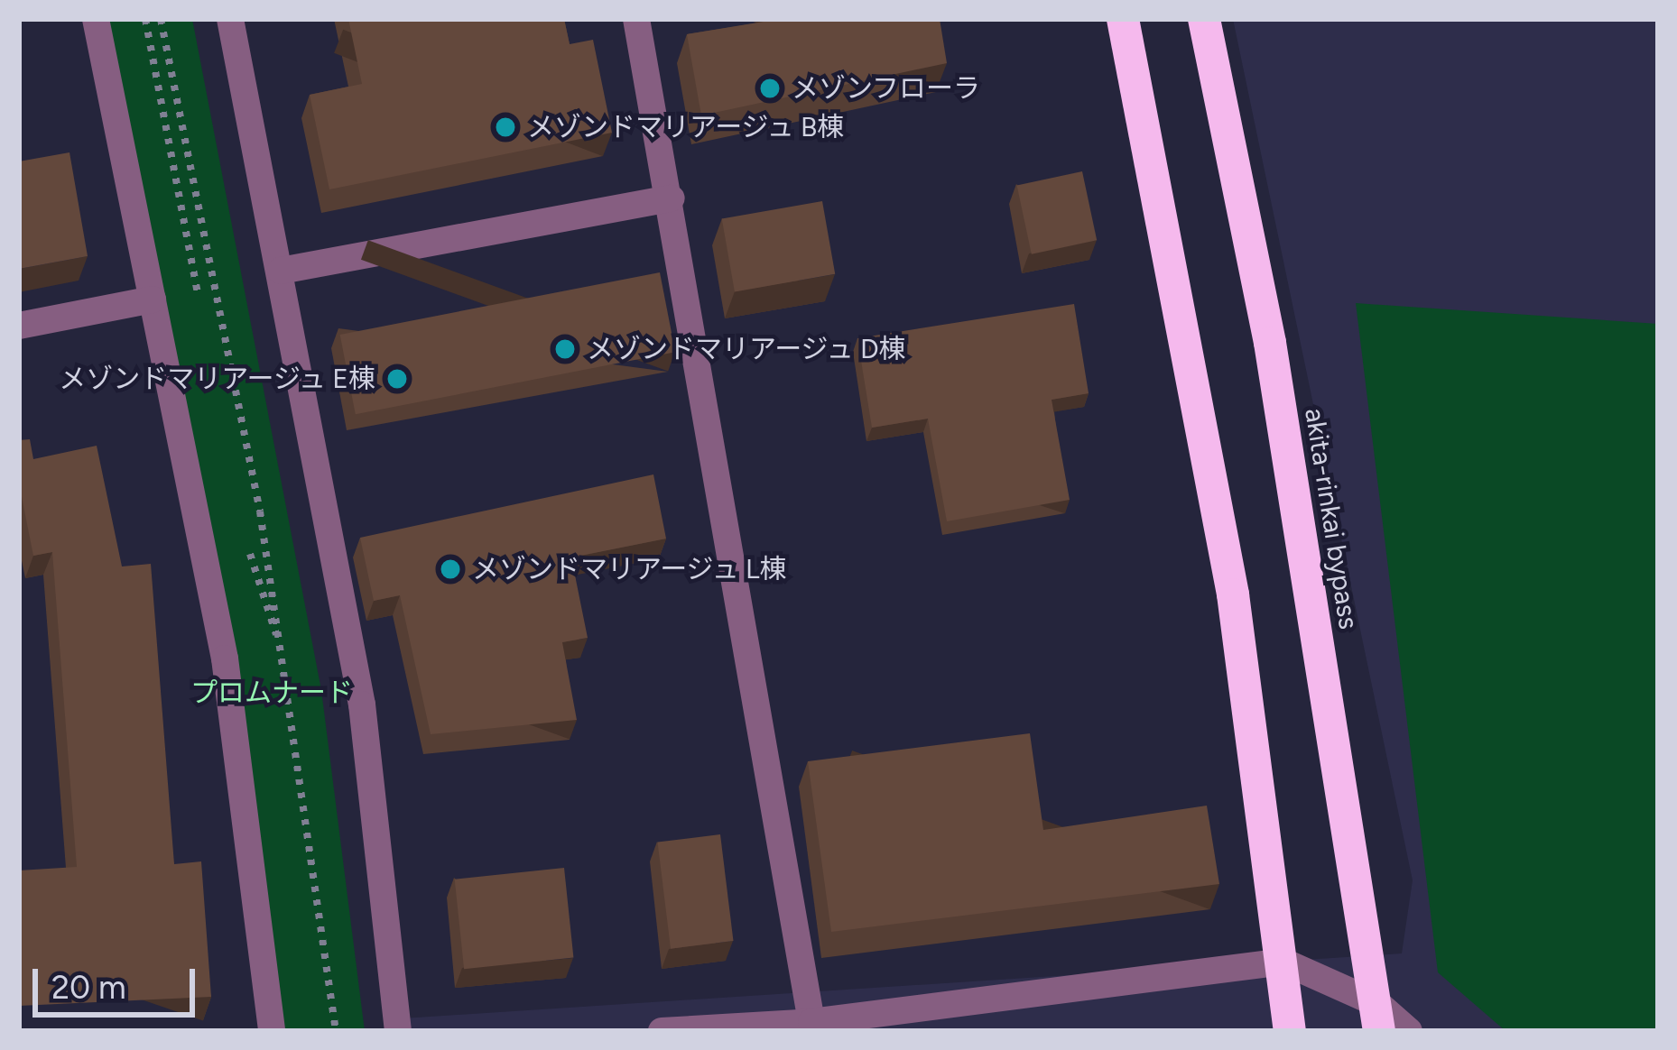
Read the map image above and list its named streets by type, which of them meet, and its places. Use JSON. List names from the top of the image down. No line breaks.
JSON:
{"streets":{"highway":["akita-rinkai bypass"]},"parks":["プロムナード"],"places":["メゾンフローラ","メゾンドマリアージュ B棟","メゾンドマリアージュ D棟","メゾンドマリアージュ E棟","メゾンドマリアージュ L棟"],"scale_bar":"20 m"}
